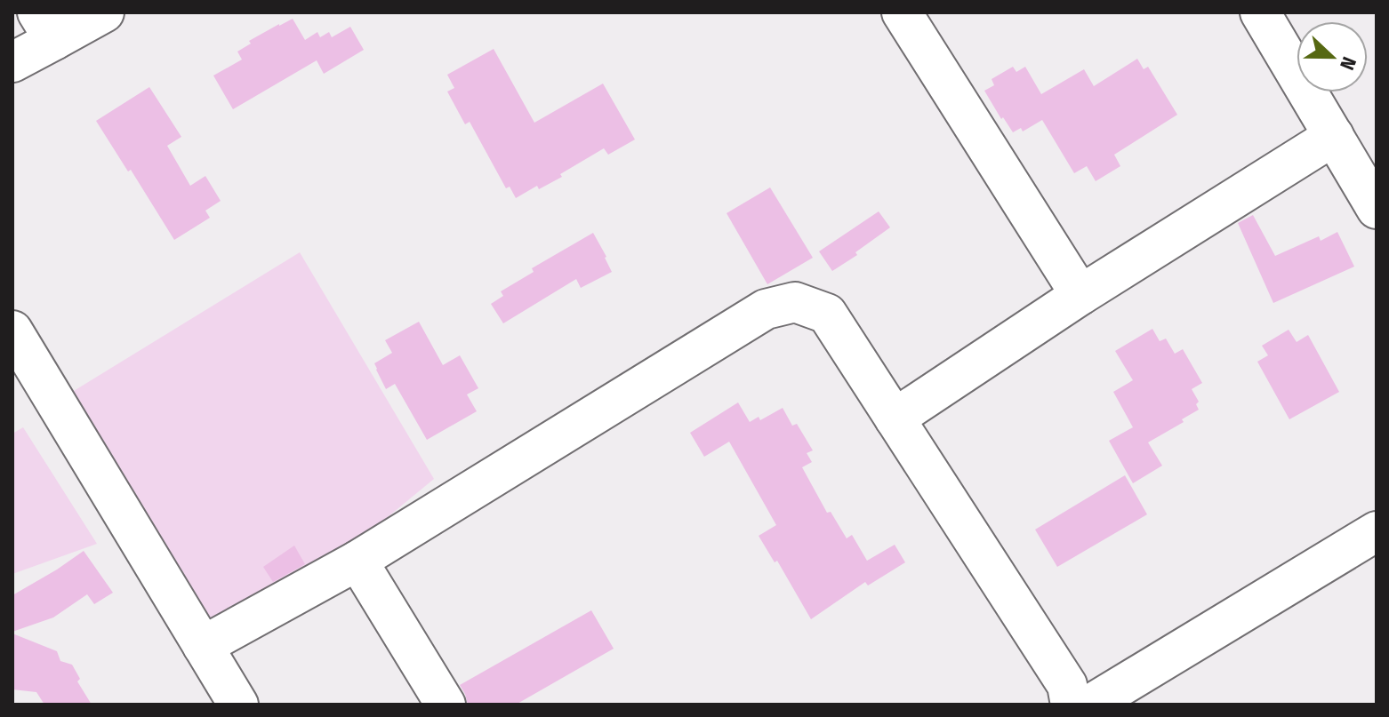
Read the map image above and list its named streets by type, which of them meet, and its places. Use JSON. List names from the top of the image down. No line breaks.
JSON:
{"north":"right"}
